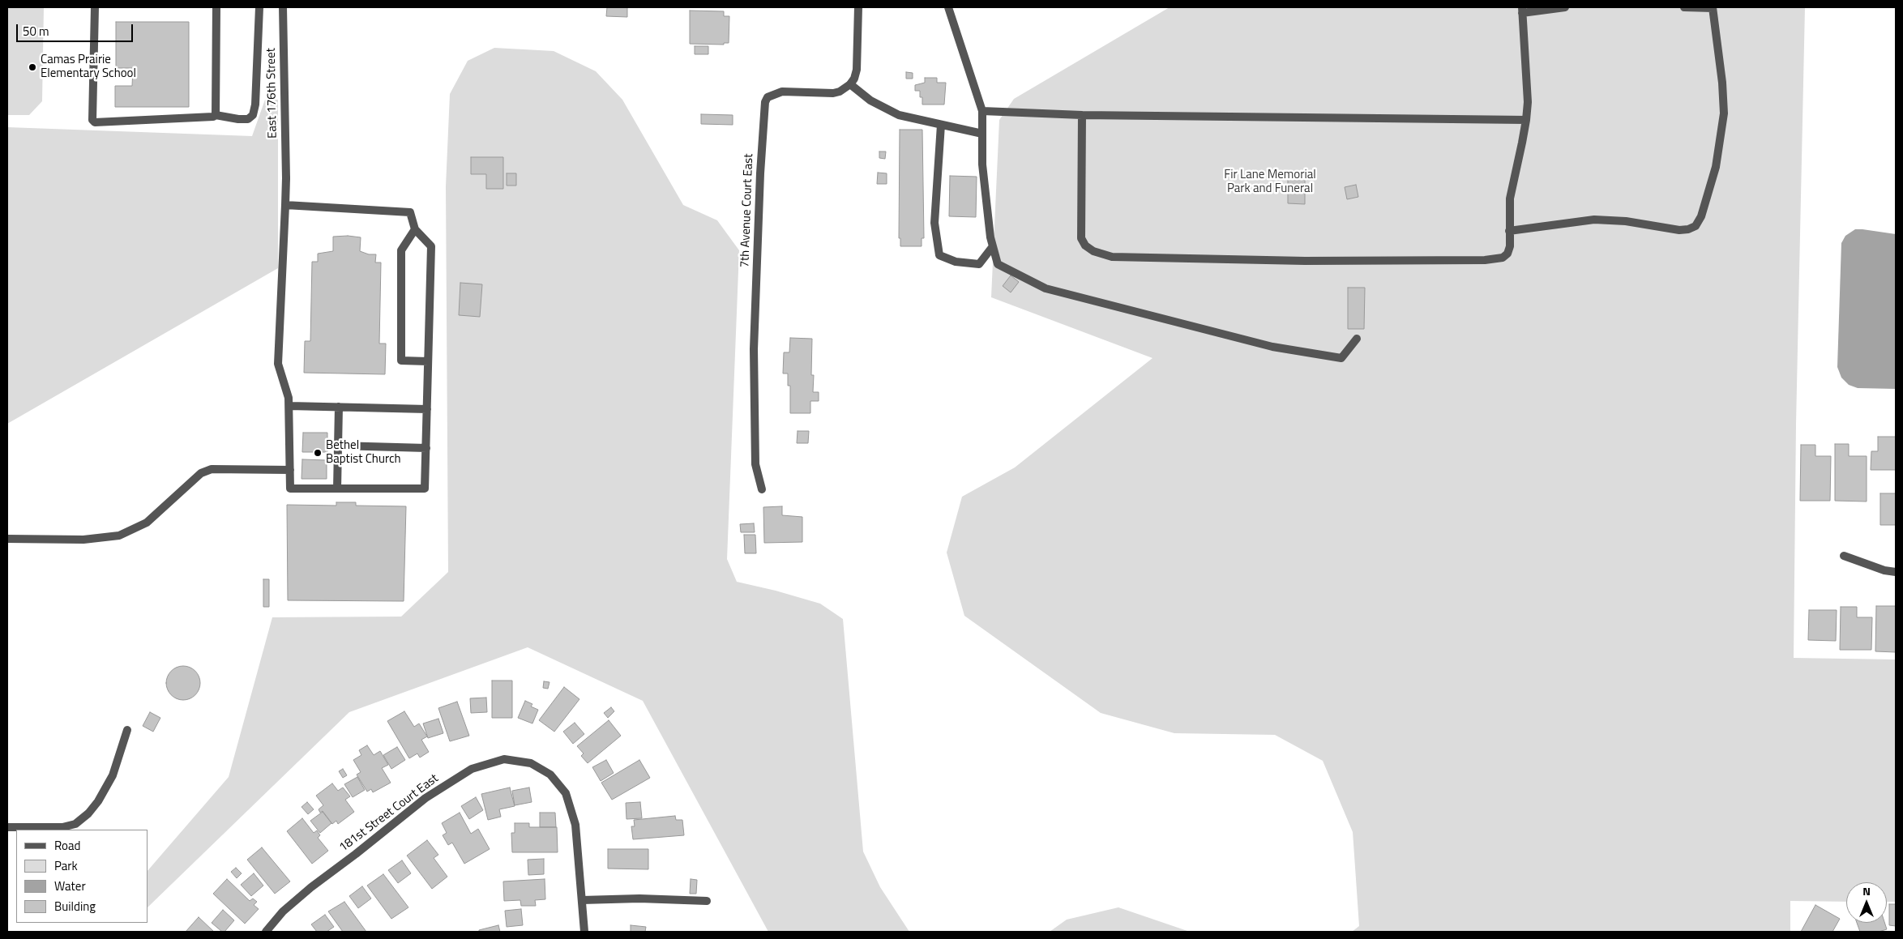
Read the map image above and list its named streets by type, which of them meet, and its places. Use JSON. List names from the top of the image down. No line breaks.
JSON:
{"streets":{"street":["East 176th Street","7th Avenue Court East","181st Street Court East"]},"parks":["Fir Lane Memorial Park and Funeral"],"places":["Camas Prairie Elementary School","Bethel Baptist Church"],"legend":["Road","Park","Water","Building"],"scale_bar":"50 m","north":"top"}
